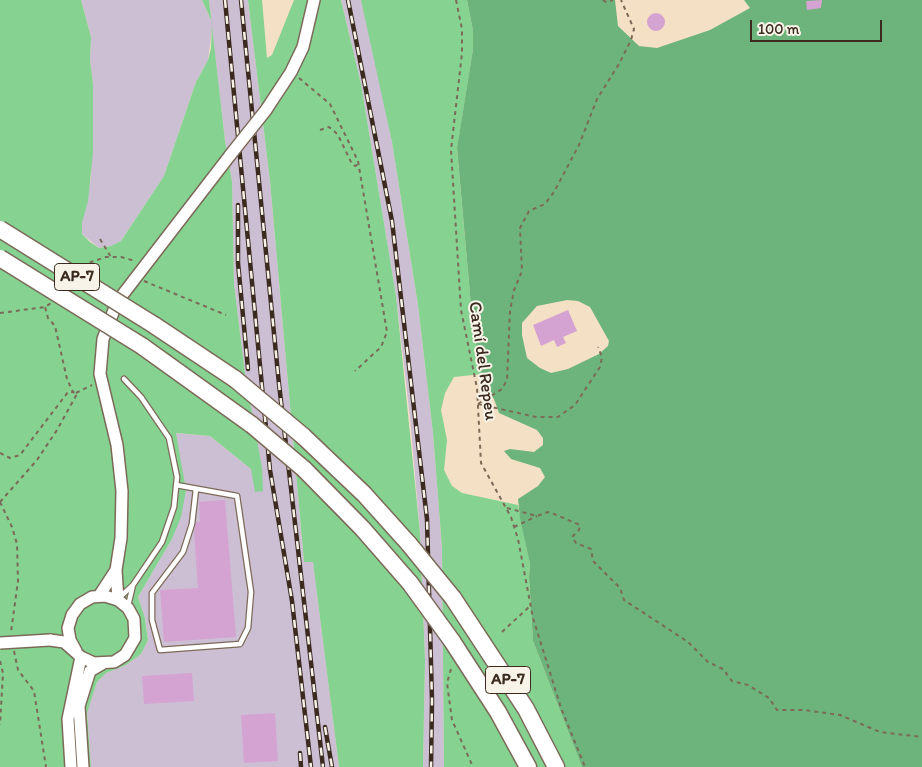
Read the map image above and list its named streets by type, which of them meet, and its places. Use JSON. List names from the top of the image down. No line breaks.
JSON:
{"streets":{"highway":["AP-7"],"path":["Camí del Repeu"]},"scale_bar":"100 m"}
